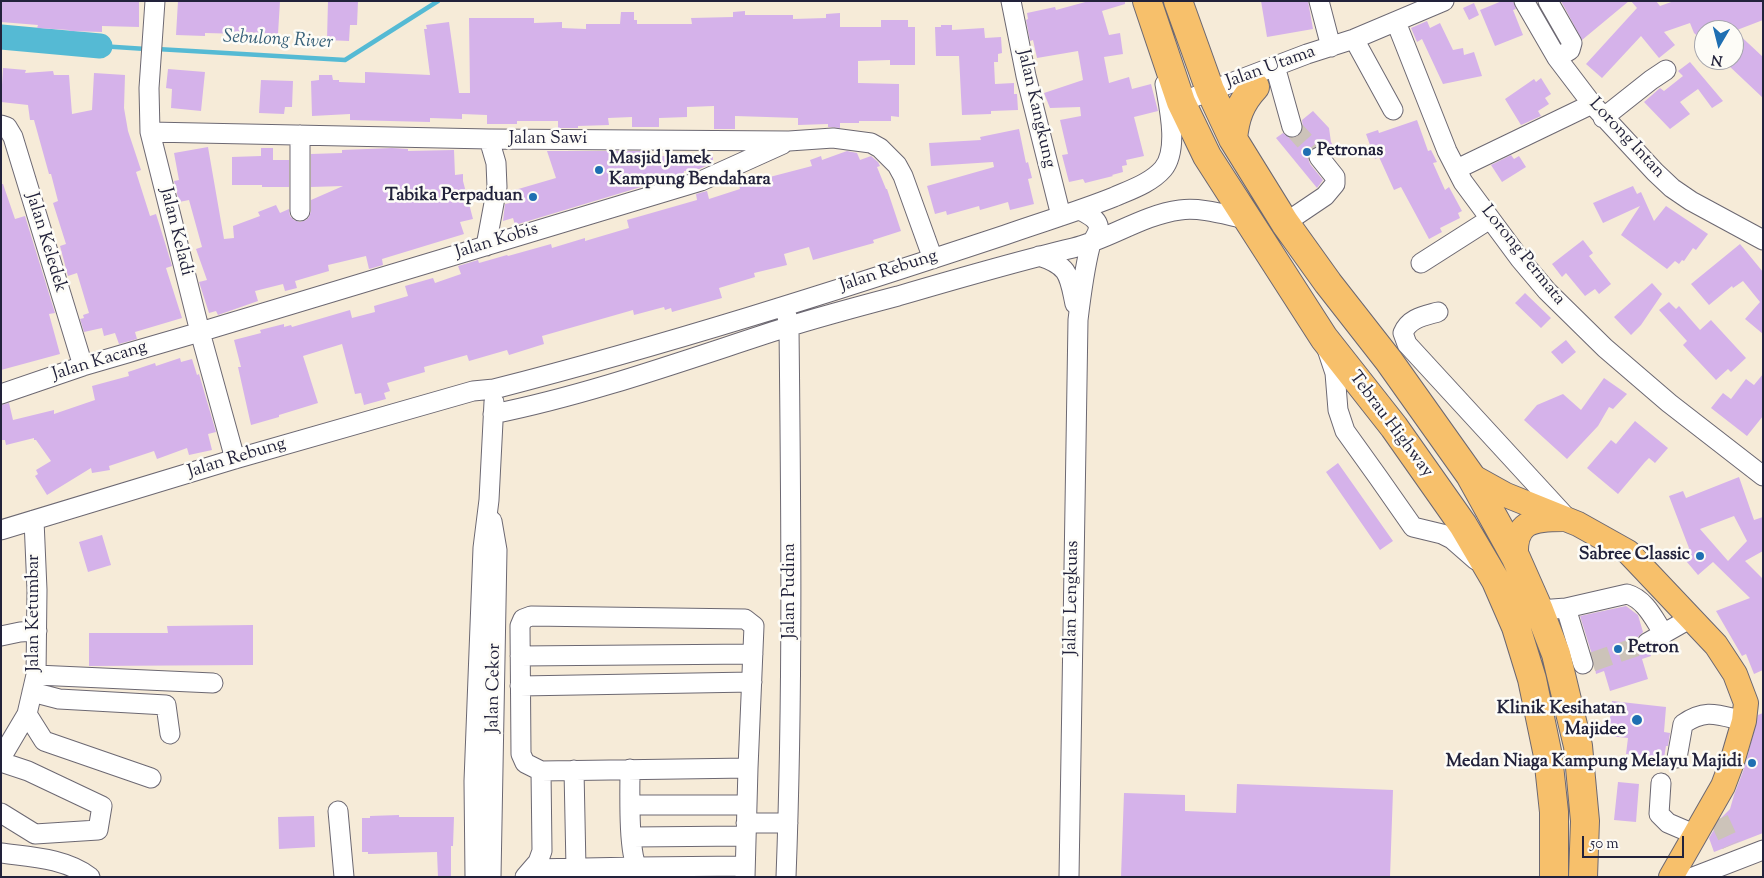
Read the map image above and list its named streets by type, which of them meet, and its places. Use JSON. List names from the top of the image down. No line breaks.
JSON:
{"streets":{"highway":["Tebrau Highway"],"street":["Jalan Utama","Jalan Kangkung","Lorong Intan","Jalan Sawi","Jalan Keladi","Jalan Kobis","Jalan Keledek","Lorong Permata","Jalan Rebung","Jalan Kacang","Jalan Pudina","Jalan Lengkuas","Jalan Ketumbar","Jalan Cekor"]},"crossings":[["Jalan Utama","Lorong Permata"],["Jalan Utama","Tebrau Highway"],["Jalan Kangkung","Jalan Rebung"],["Jalan Sawi","Jalan Keladi"],["Jalan Sawi","Jalan Kobis"],["Jalan Sawi","Jalan Rebung"],["Jalan Keladi","Jalan Kobis"],["Jalan Keladi","Jalan Rebung"],["Jalan Keladi","Jalan Kacang"],["Jalan Kobis","Jalan Kacang"],["Jalan Keledek","Jalan Kacang"],["Jalan Rebung","Tebrau Highway"],["Jalan Rebung","Jalan Pudina"],["Jalan Rebung","Jalan Lengkuas"],["Jalan Rebung","Jalan Ketumbar"],["Jalan Rebung","Jalan Cekor"]],"water":["Sebulong River"],"places":["Petronas","Masjid Jamek Kampung Bendahara","Tabika Perpaduan","Sabree Classic","Petron","Klinik Kesihatan Majidee","Medan Niaga Kampung Melayu Majidi"],"scale_bar":"50 m","north":"bottom"}
